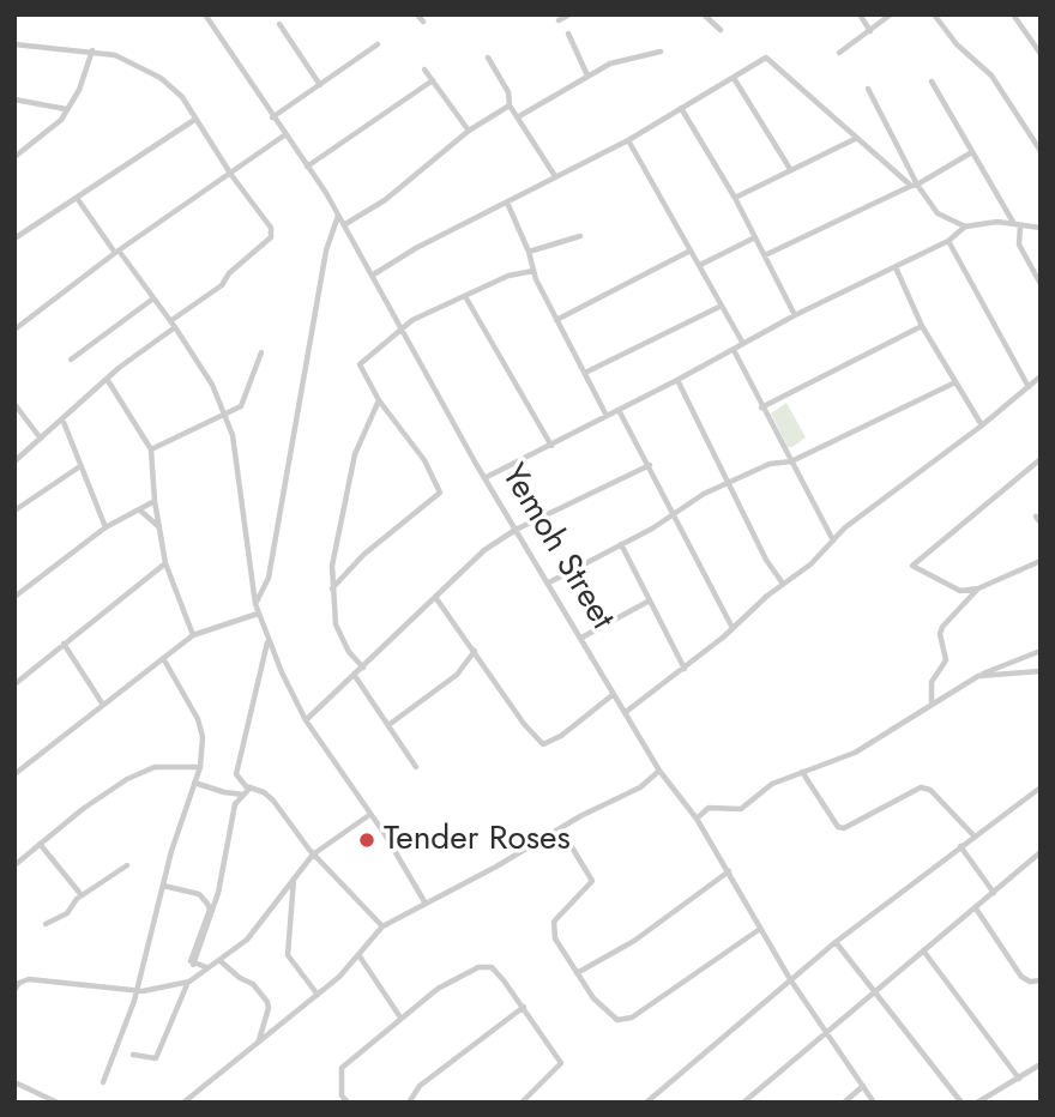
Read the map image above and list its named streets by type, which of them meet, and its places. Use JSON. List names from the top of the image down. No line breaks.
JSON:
{"streets":{"street":["Yemoh Street"]},"places":["Tender Roses"]}
